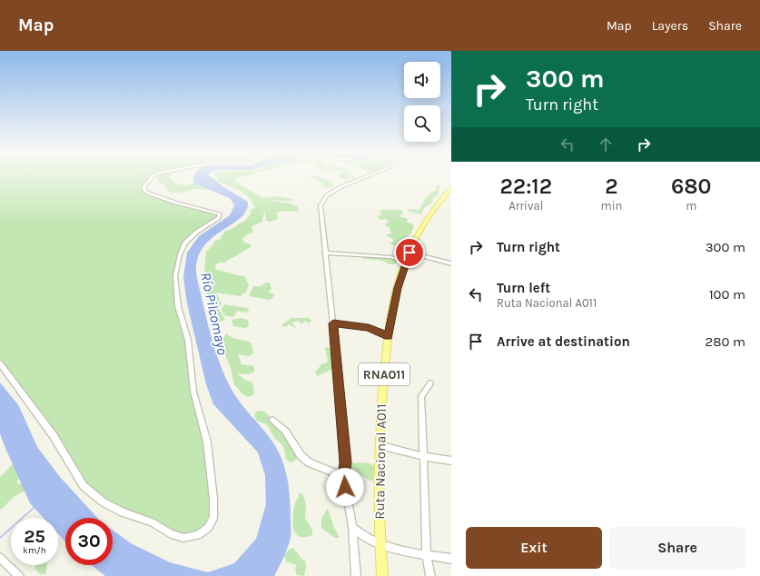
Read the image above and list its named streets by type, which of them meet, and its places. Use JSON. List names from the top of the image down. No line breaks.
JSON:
{"streets":{"main road":["RNA011","Ruta Nacional A011"]},"water":["Río Pilcomayo"],"page":{"header":"Map","nav":["Map","Layers","Share"],"turn":["300 m","Turn right"],"eta":["22:12","Arrival","2","min","680","m"],"list":[{"name":"Turn right","value":"300 m"},{"name":"Turn left","note":"Ruta Nacional A011","value":"100 m"},{"name":"Arrive at destination","value":"280 m"}],"speed":"25 km/h","limit":"30","buttons":["Exit","Share"]}}
